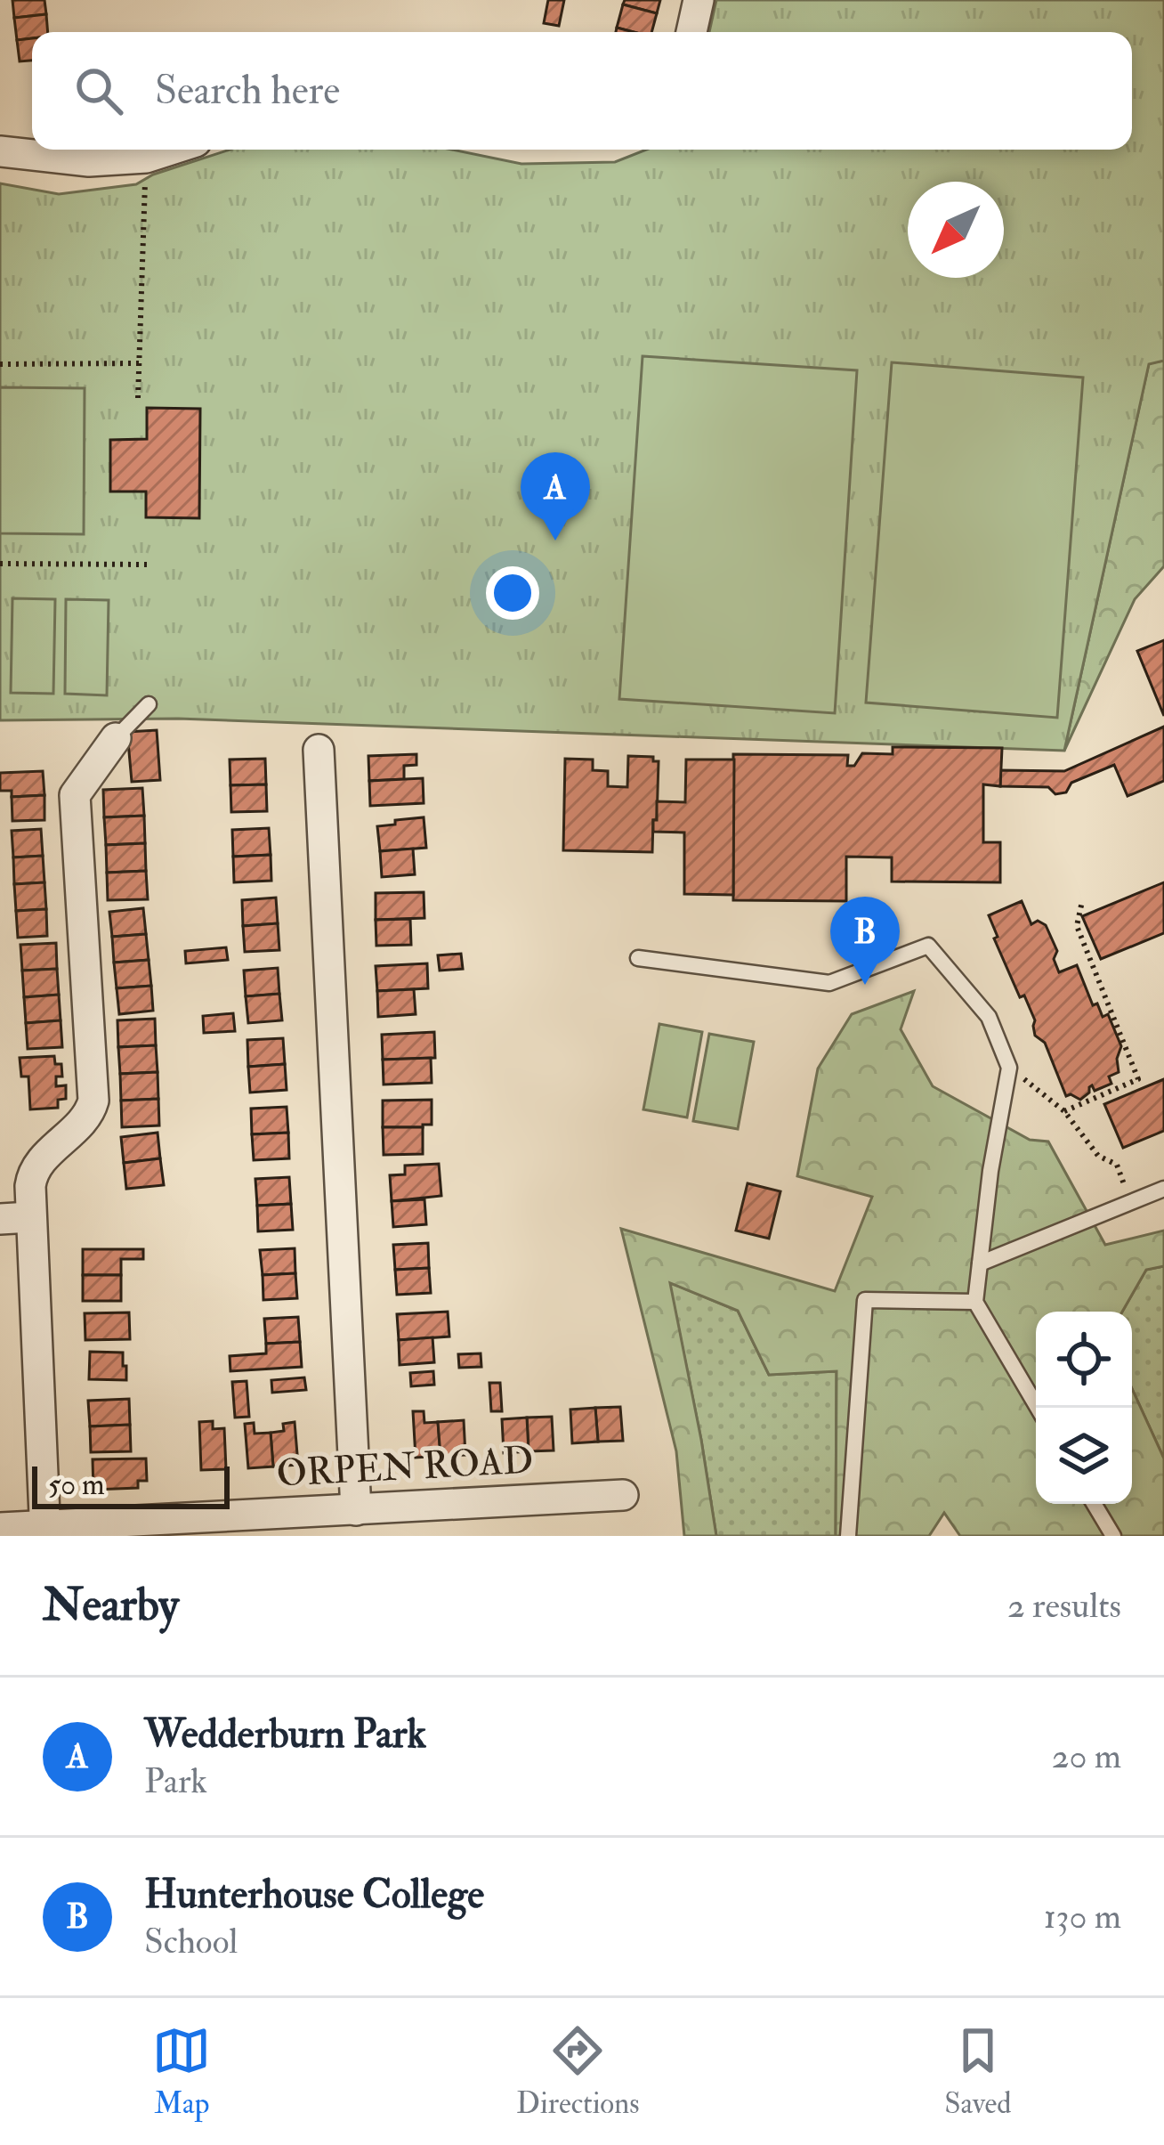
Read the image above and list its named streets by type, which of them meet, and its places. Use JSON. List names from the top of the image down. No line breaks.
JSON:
{"streets":{"street":["ORPEN ROAD"]},"scale_bar":"50 m","north":"bottom left","page":{"search":"Search here","pins":["A","B"],"scale":"50 m","heading":["Nearby","2 results"],"list":[{"mark":"A","name":"Wedderburn Park","note":"Park","value":"20 m"},{"mark":"B","name":"Hunterhouse College","note":"School","value":"130 m"}],"nav":["Map","Directions","Saved"]}}
